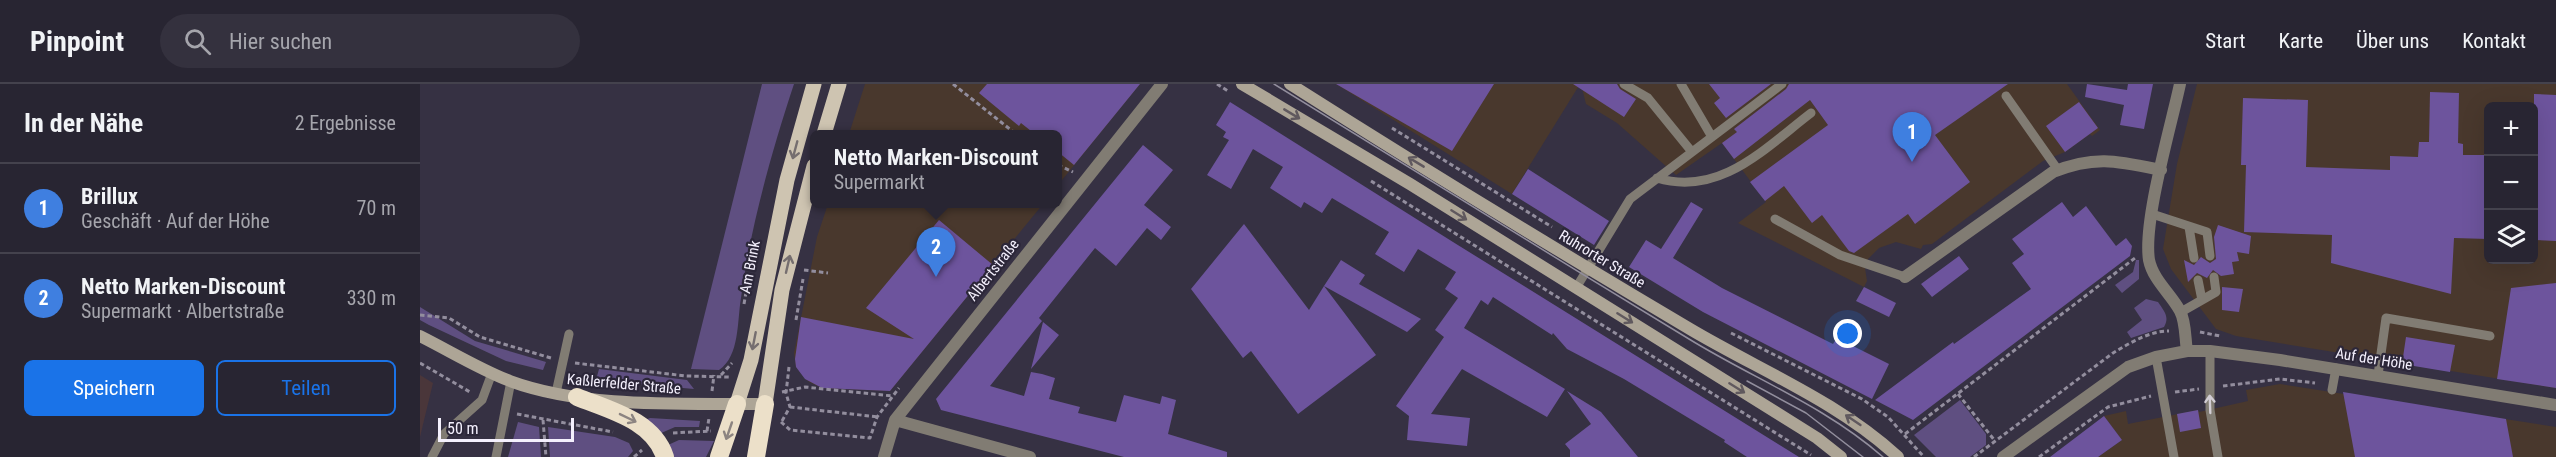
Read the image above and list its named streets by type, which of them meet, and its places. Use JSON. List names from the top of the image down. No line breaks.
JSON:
{"streets":{"highway":["Am Brink"],"main road":["Ruhrorter Straße","Kaßlerfelder Straße"],"street":["Albertstraße","Auf der Höhe"]},"crossings":[["Am Brink","Kaßlerfelder Straße"]],"scale_bar":"50 m","page":{"header":"Pinpoint","search":"Hier suchen","nav":["Start","Karte","Über uns","Kontakt"],"heading":["In der Nähe","2 Ergebnisse"],"map_buttons":["+","−"],"pins":["1","2"],"popup":["Netto Marken-Discount","Supermarkt"],"list":[{"mark":"1","name":"Brillux","note":"Geschäft · Auf der Höhe","value":"70 m"},{"mark":"2","name":"Netto Marken-Discount","note":"Supermarkt · Albertstraße","value":"330 m"}],"buttons":["Speichern","Teilen"],"scale":"50 m"}}
